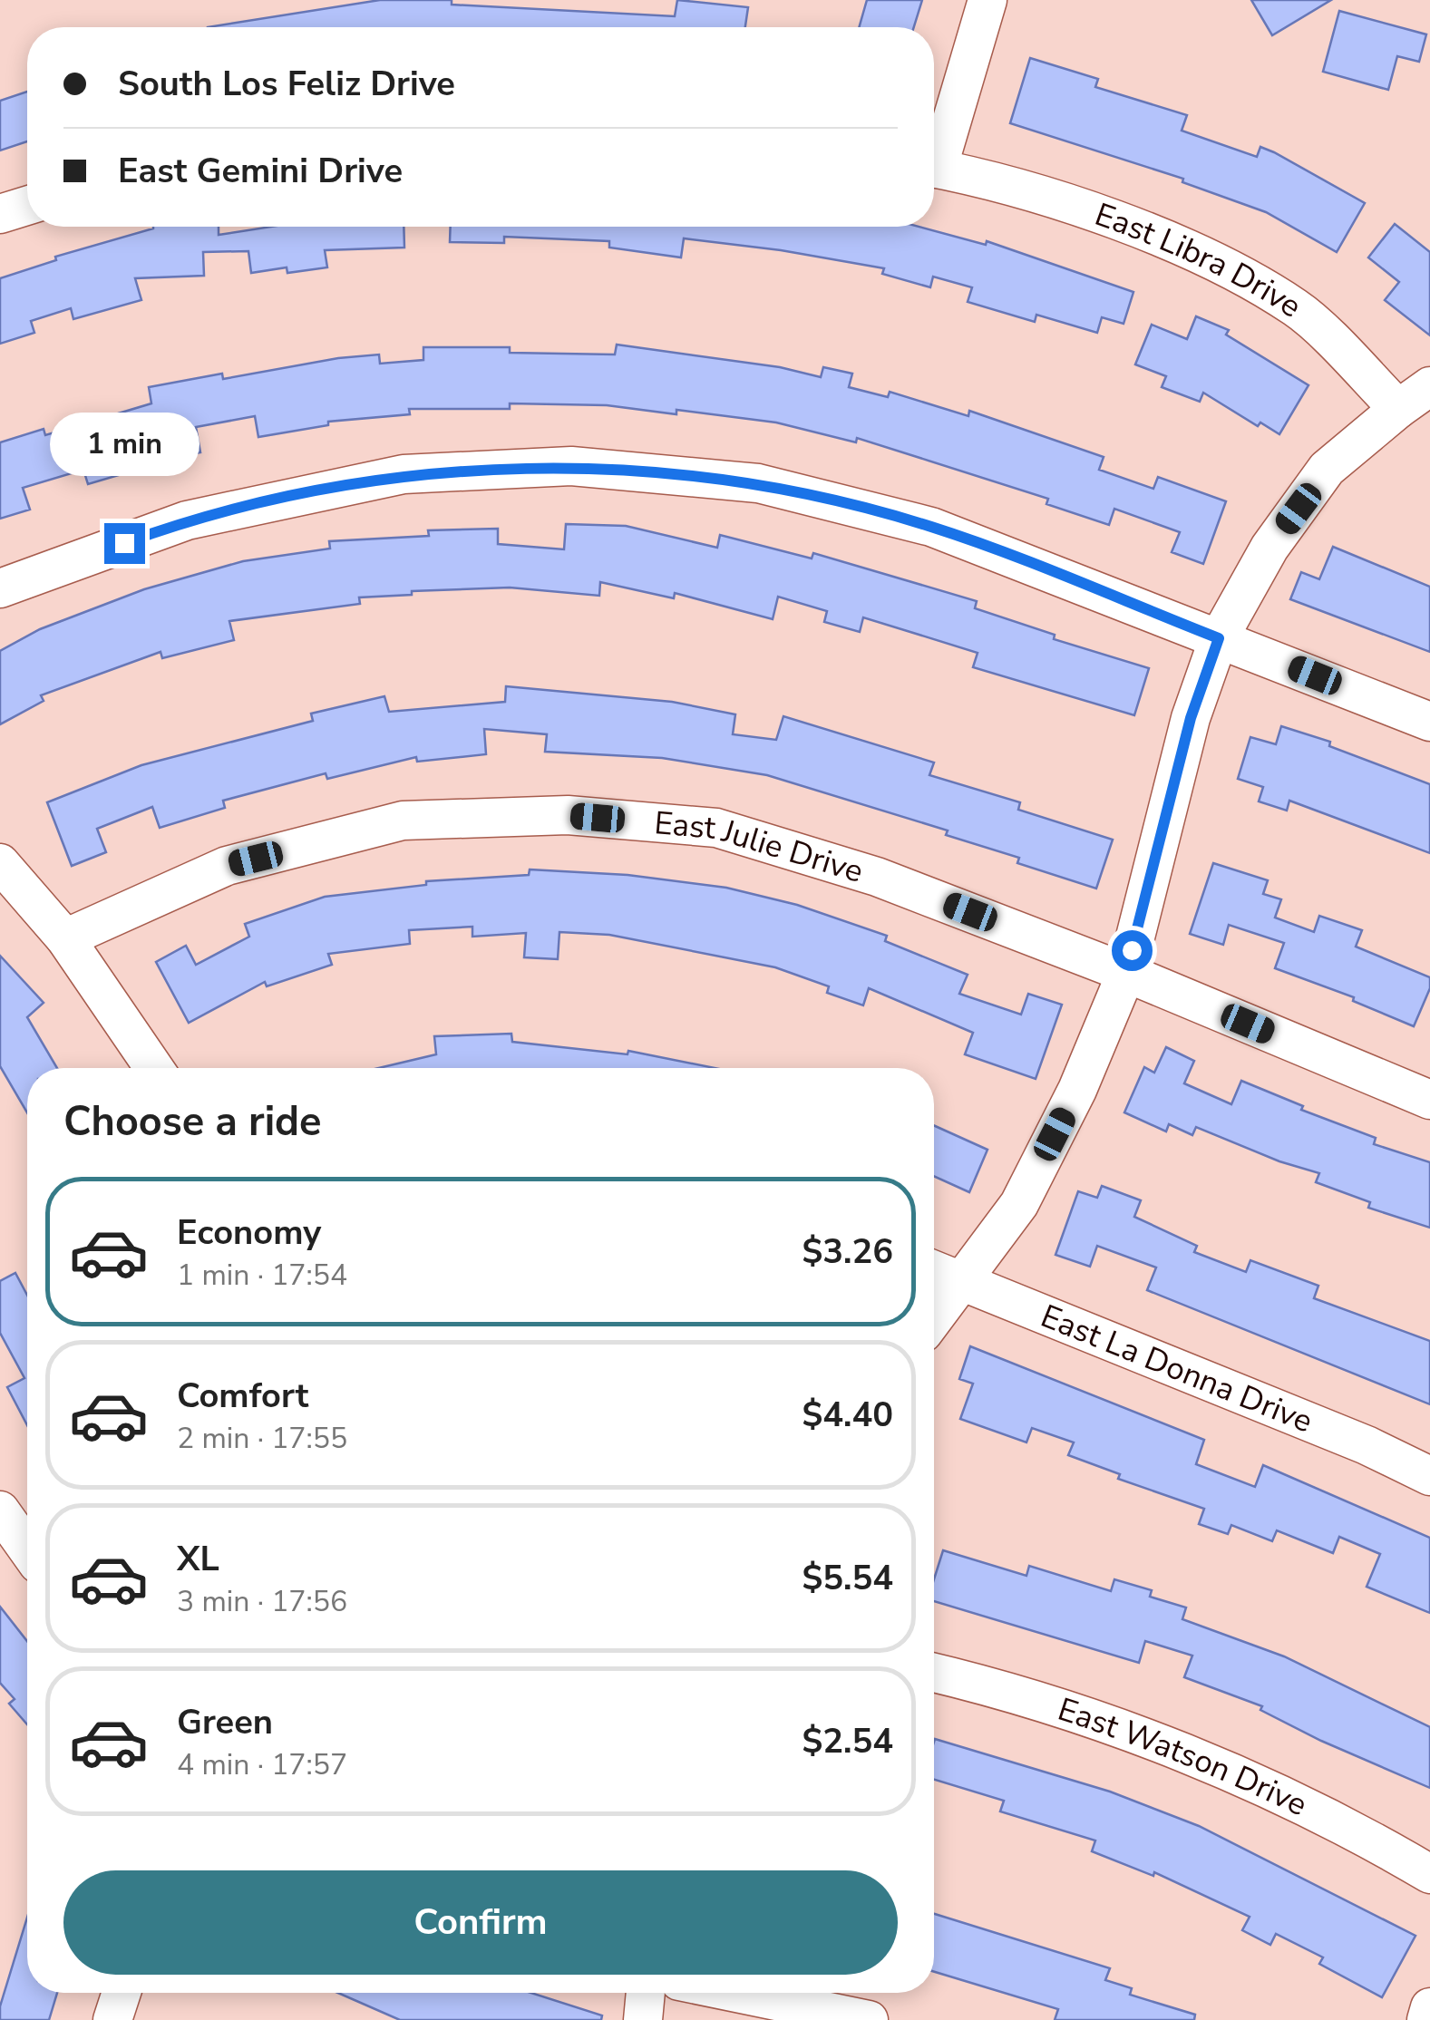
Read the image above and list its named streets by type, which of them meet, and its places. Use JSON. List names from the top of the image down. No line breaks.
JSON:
{"streets":{"street":["East Libra Drive","East Julie Drive","East La Donna Drive","East Watson Drive"]},"page":{"banner":["South Los Feliz Drive","East Gemini Drive"],"bubble":"1 min","heading":"Choose a ride","list":[{"name":"Economy","note":"1 min · 17:54","value":"$3.26"},{"name":"Comfort","note":"2 min · 17:55","value":"$4.40"},{"name":"XL","note":"3 min · 17:56","value":"$5.54"},{"name":"Green","note":"4 min · 17:57","value":"$2.54"}],"buttons":"Confirm"}}
